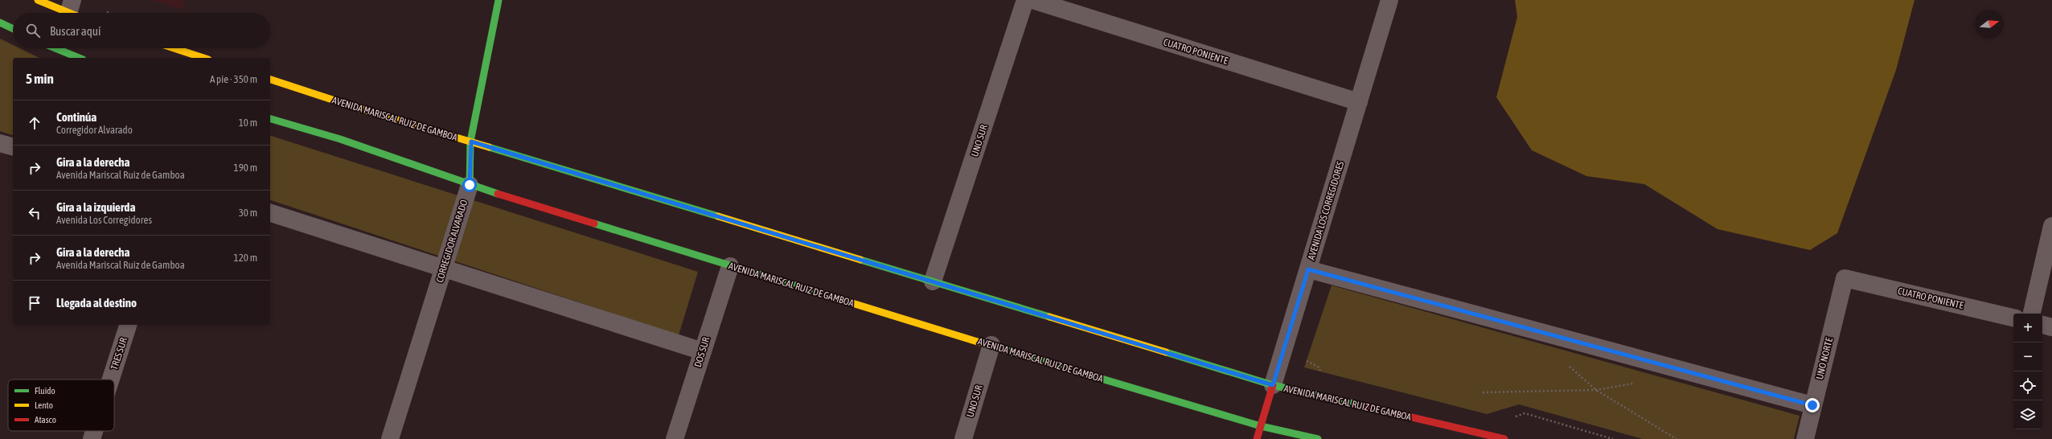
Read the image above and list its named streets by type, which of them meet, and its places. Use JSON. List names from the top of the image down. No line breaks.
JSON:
{"streets":{"main road":["AVENIDA MARISCAL RUIZ DE GAMBOA","AVENIDA LOS CORREGIDORES","CORREGIDOR ALVARADO"],"street":["CUATRO PONIENTE","UNO SUR","DOS SUR","TRES SUR","UNO NORTE"]},"crossings":[["CUATRO PONIENTE","AVENIDA LOS CORREGIDORES"],["CUATRO PONIENTE","UNO NORTE"],["AVENIDA MARISCAL RUIZ DE GAMBOA","UNO SUR"],["AVENIDA MARISCAL RUIZ DE GAMBOA","AVENIDA LOS CORREGIDORES"],["AVENIDA MARISCAL RUIZ DE GAMBOA","CORREGIDOR ALVARADO"],["AVENIDA MARISCAL RUIZ DE GAMBOA","DOS SUR"]],"legend":["Fluido","Lento","Atasco"],"north":"right","page":{"search":"Buscar aquí","heading":["5 min","A pie · 350 m"],"list":[["Continúa","Corregidor Alvarado","10 m"],["Gira a la derecha","Avenida Mariscal Ruiz de Gamboa","190 m"],["Gira a la izquierda","Avenida Los Corregidores","30 m"],["Gira a la derecha","Avenida Mariscal Ruiz de Gamboa","120 m"],"Llegada al destino"],"map_buttons":["+","−"]}}
